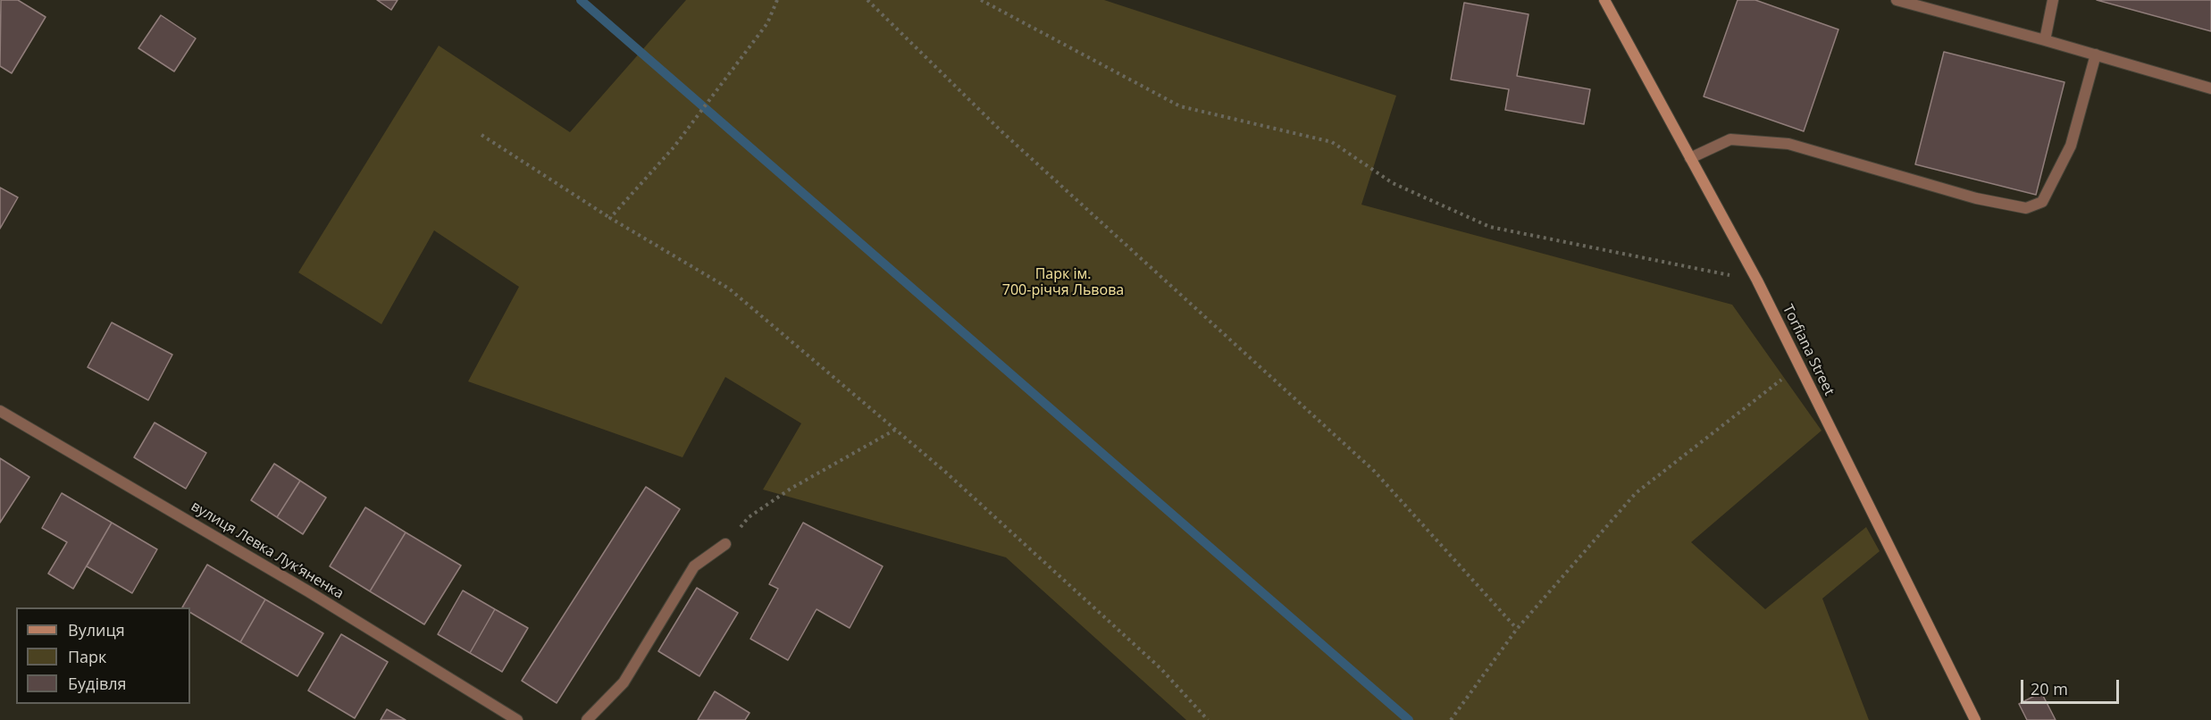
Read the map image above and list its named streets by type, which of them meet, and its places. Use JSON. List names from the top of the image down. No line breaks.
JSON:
{"streets":{"street":["Torfiana Street","вулиця Левка Лукʼяненка"]},"parks":["Парк ім. 700-річчя Львова"],"legend":["Вулиця","Парк","Будівля"],"scale_bar":"20 m"}
